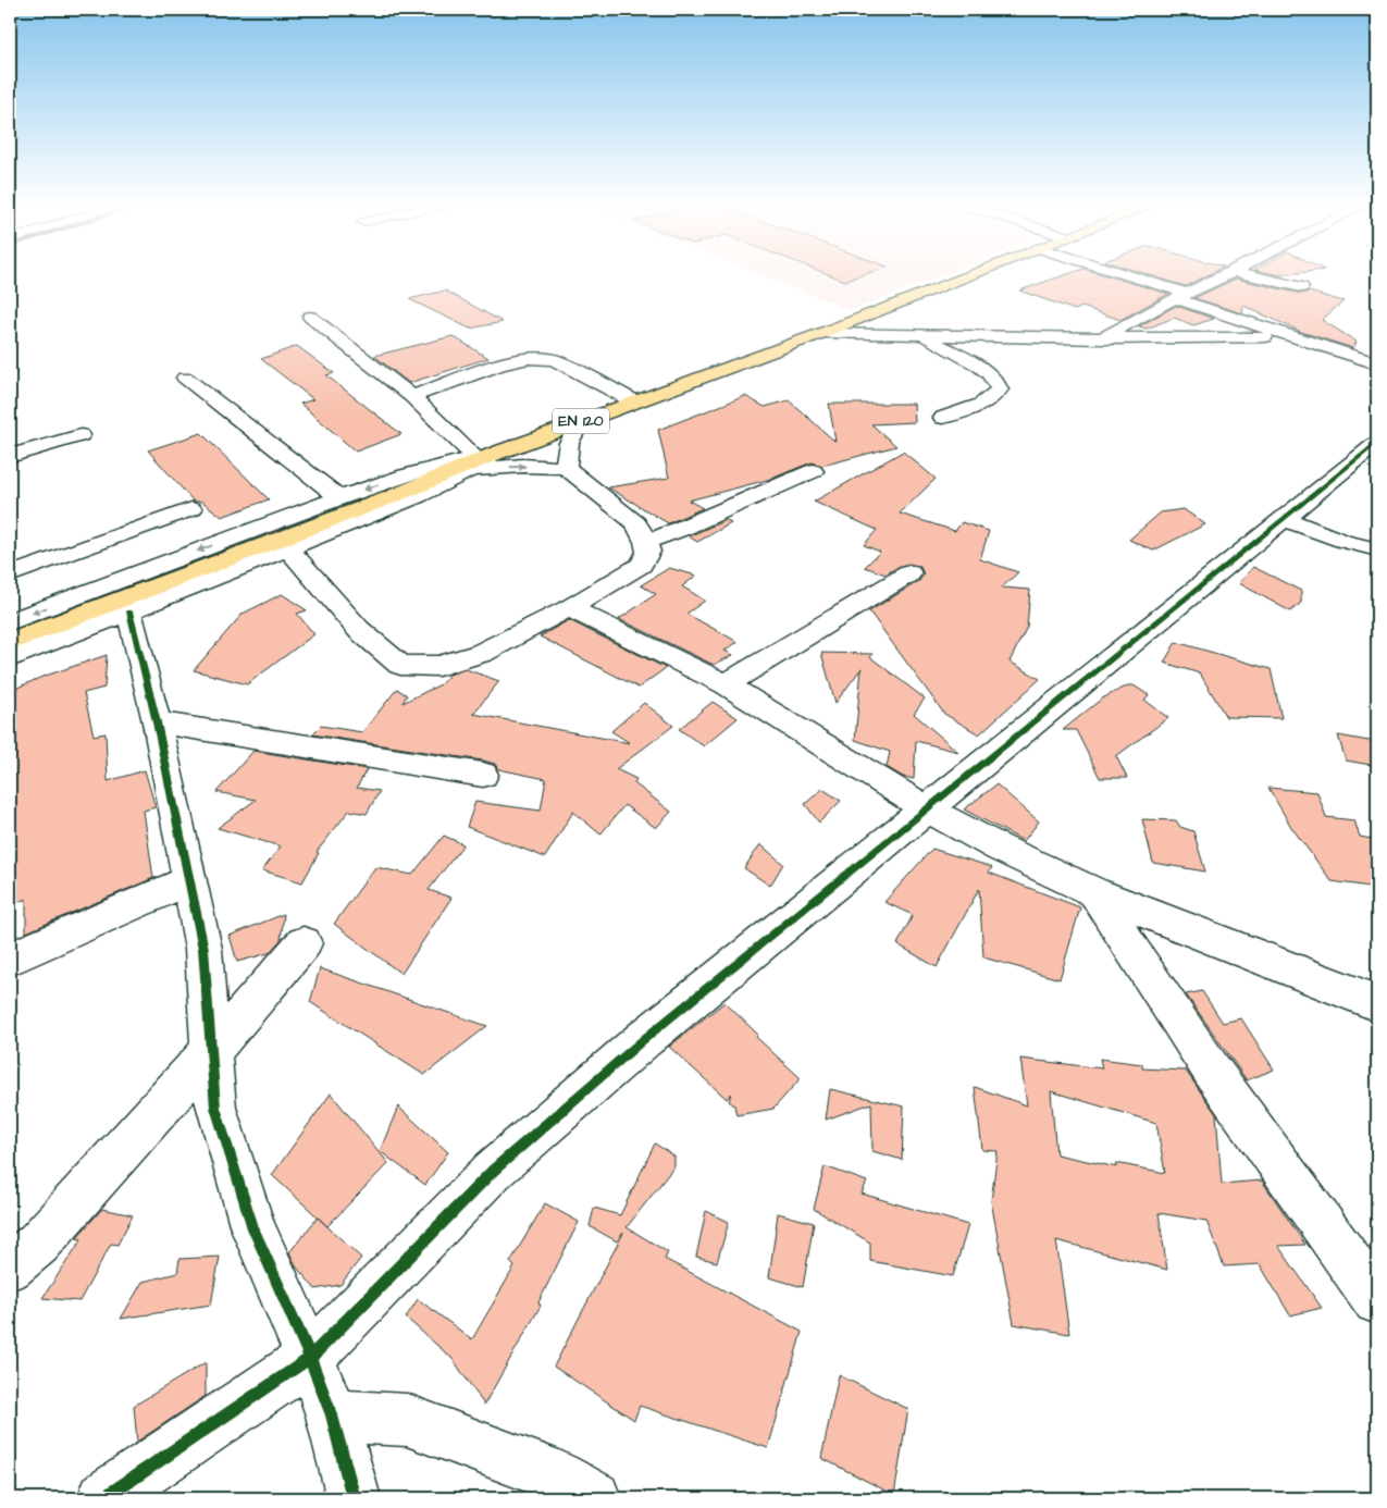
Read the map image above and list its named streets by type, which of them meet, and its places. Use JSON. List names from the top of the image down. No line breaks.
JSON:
{"streets":{"main road":["EN 120"]}}
